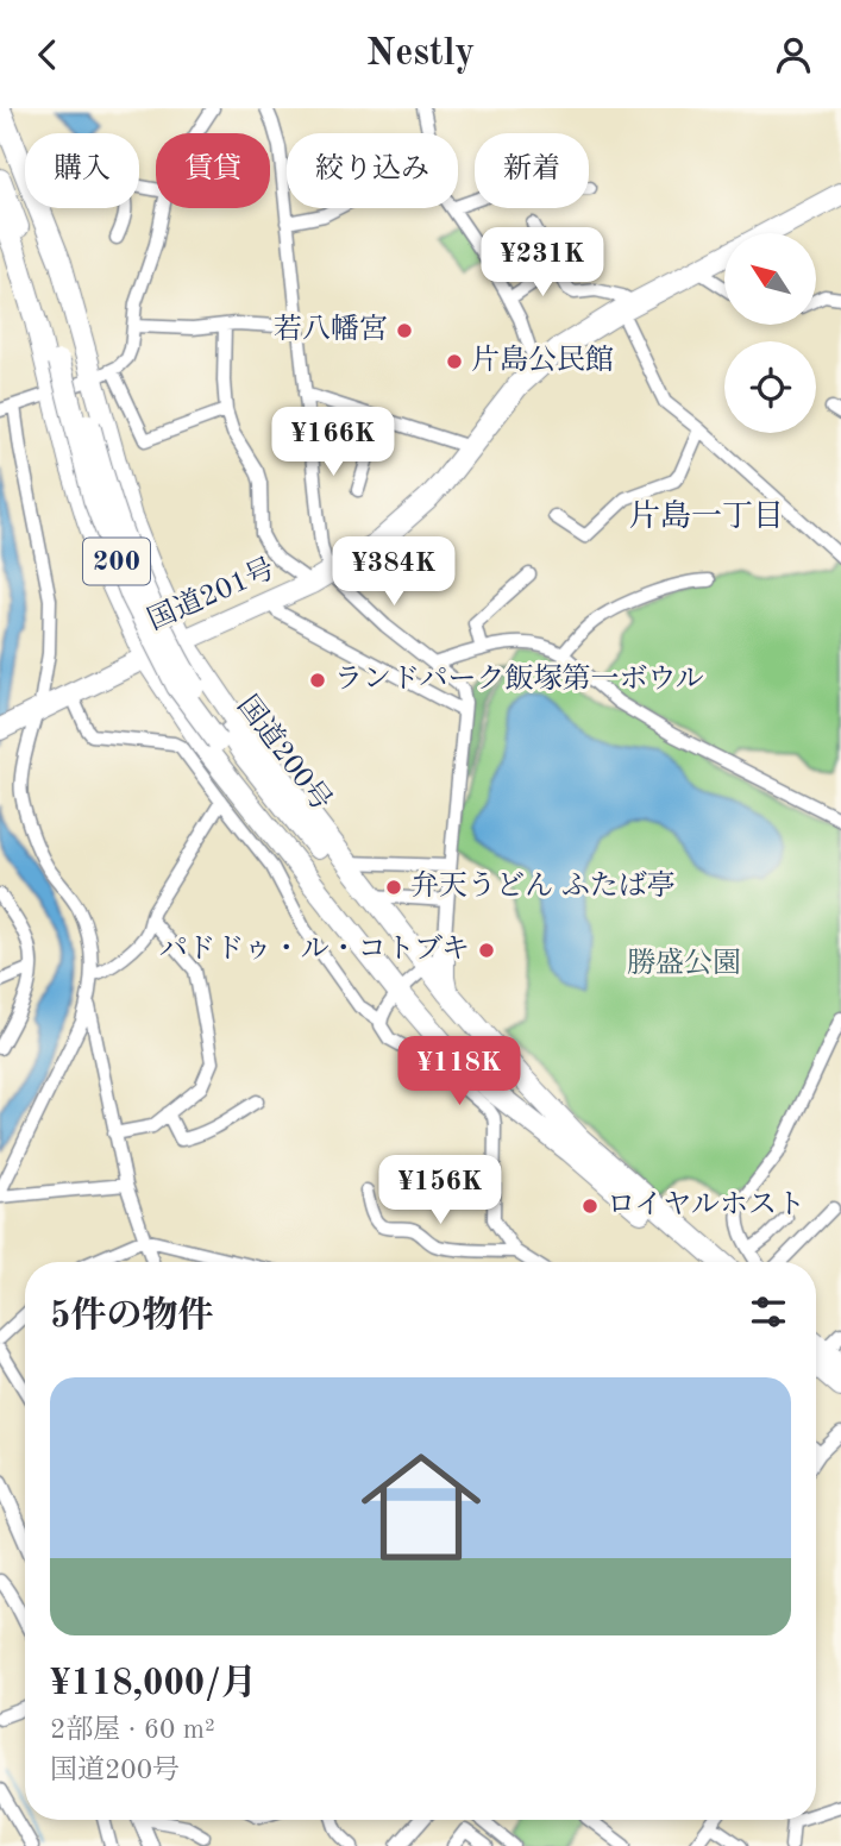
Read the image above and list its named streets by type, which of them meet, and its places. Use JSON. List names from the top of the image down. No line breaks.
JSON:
{"streets":{"highway":["200","国道201号","国道200号"]},"districts":["片島一丁目"],"parks":["勝盛公園"],"places":["若八幡宮","片島公民館","ランドパーク飯塚第一ボウル","弁天うどん ふたば亭","パドドゥ・ル・コトブキ","ロイヤルホスト"],"north":"top left","page":{"header":"Nestly","chip":["購入","賃貸","絞り込み","新着"],"price":["¥231K","¥166K","¥384K","¥118K","¥156K"],"heading":"5件の物件","list":[{"name":"¥118,000/月","note":"2部屋 · 60 m² · 国道200号"}]}}
